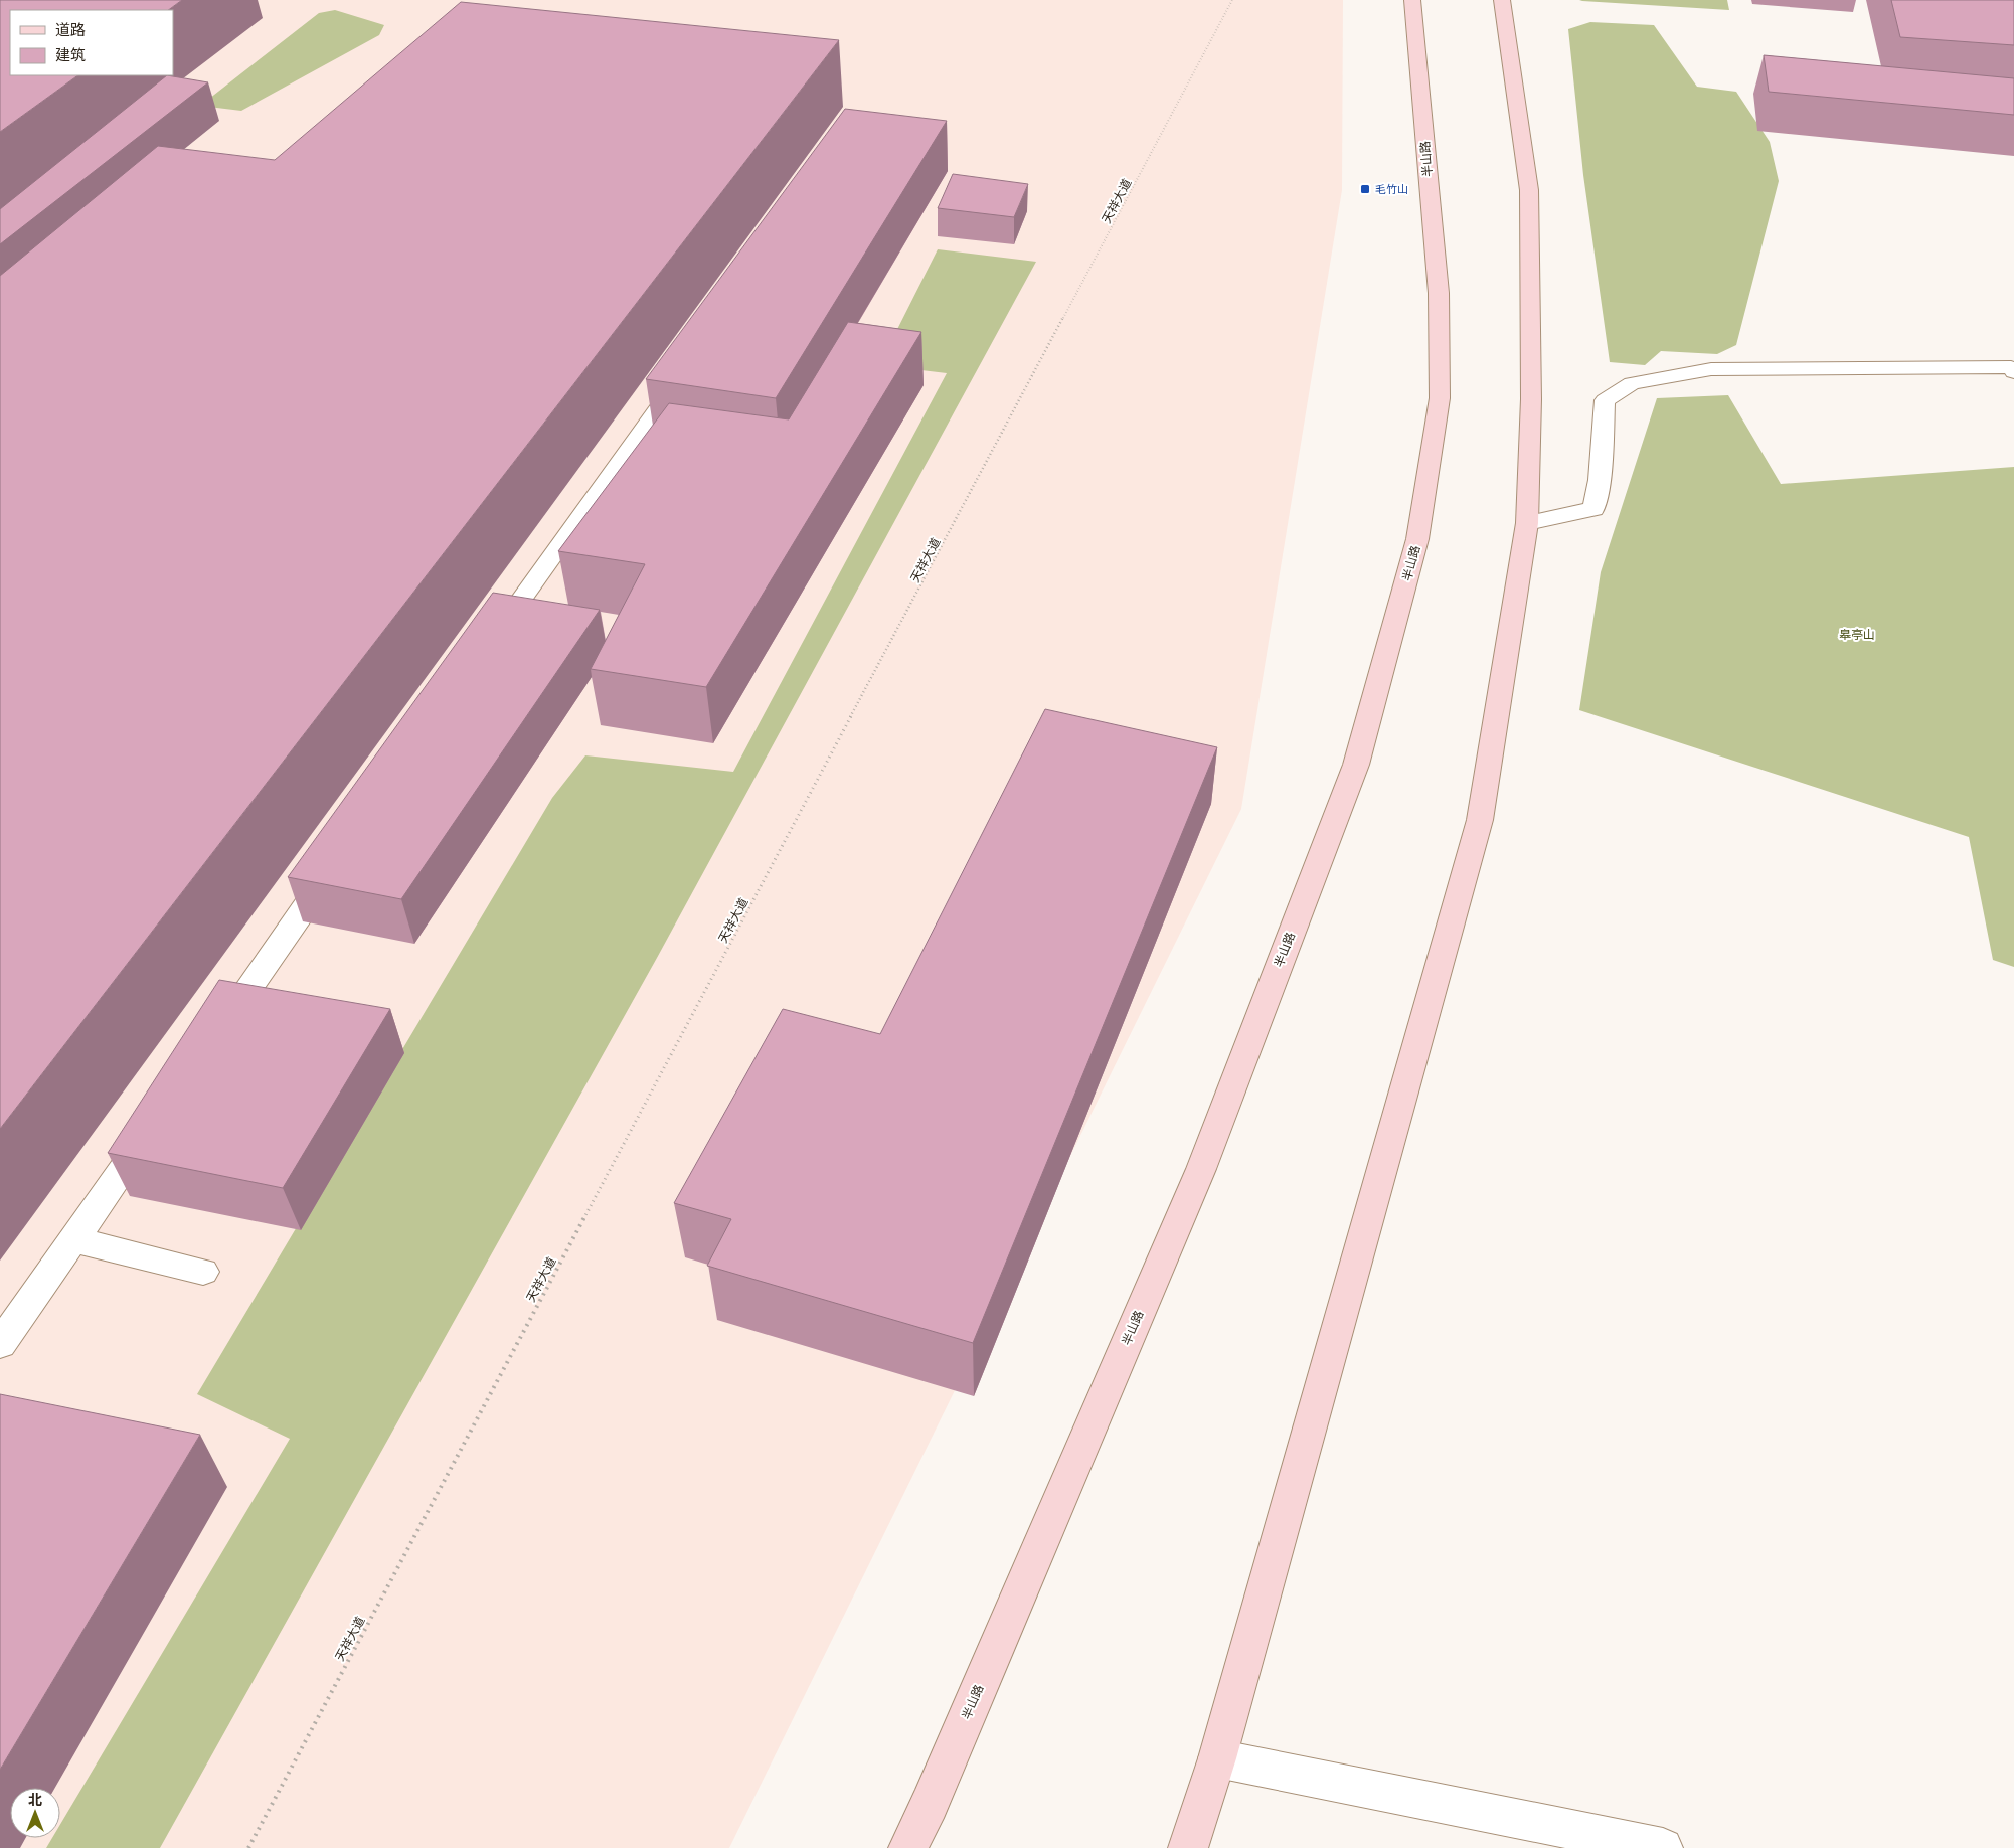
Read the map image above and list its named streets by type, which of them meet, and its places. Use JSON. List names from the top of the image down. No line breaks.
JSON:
{"streets":{"main road":["半山路"],"path":["天祥大道"]},"parks":["皋亭山"],"places":{"transit":["毛竹山"]},"legend":["道路","建筑"],"north":"top"}
